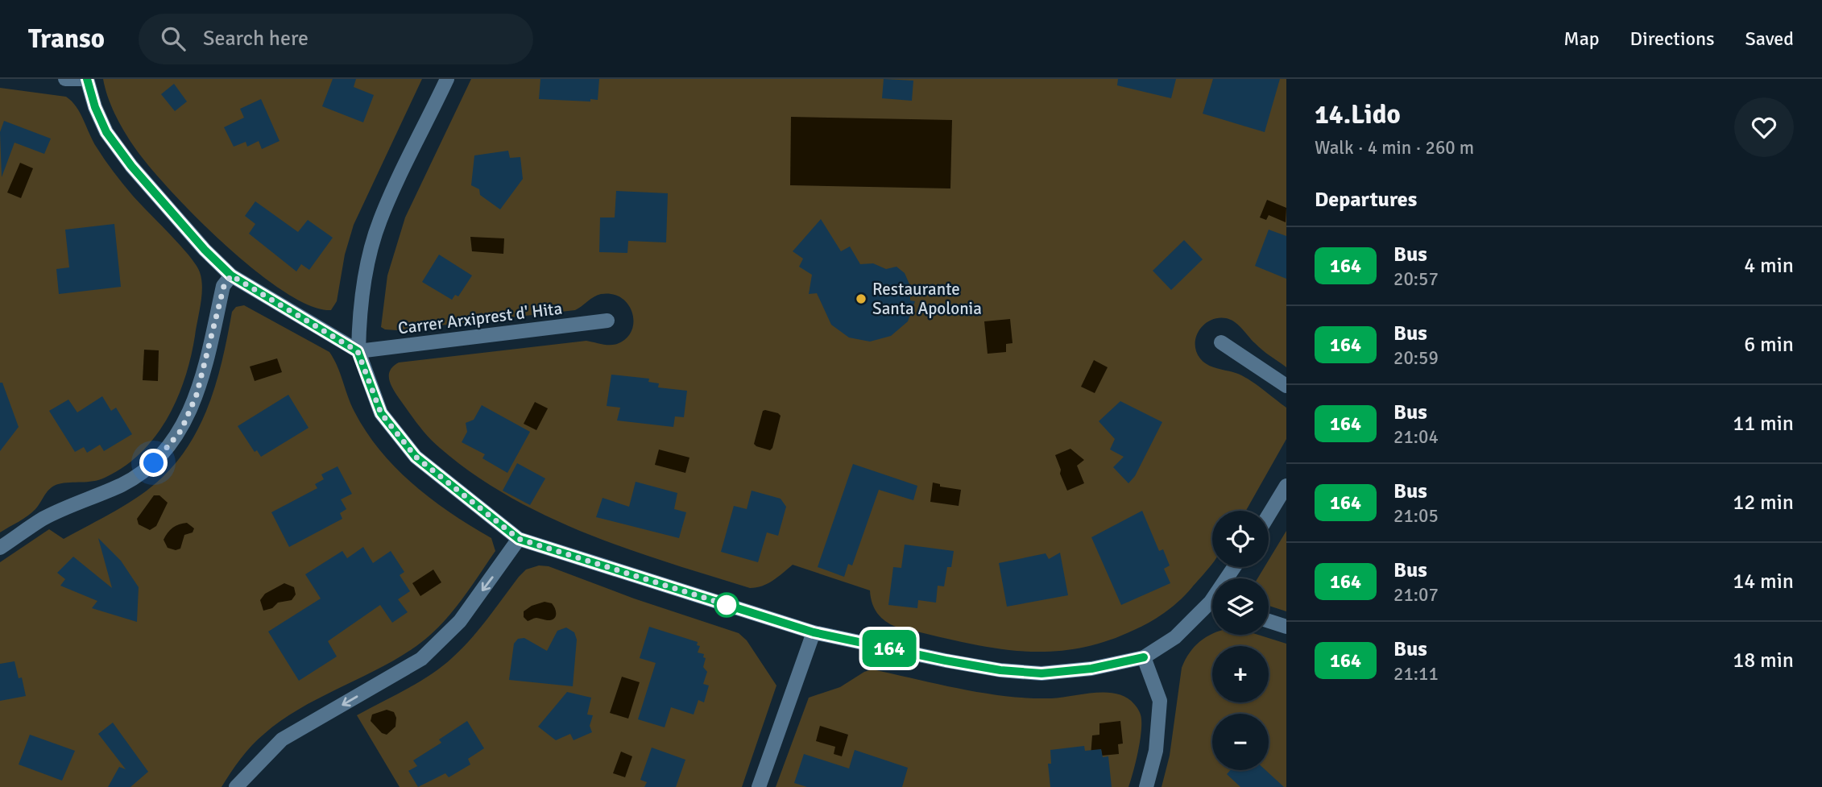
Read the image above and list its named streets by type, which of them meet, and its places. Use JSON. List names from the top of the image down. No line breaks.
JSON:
{"streets":{"street":["Carrer Arxiprest d' Hita"]},"places":["Restaurante Santa Apolonia"],"lines":["bus line 164"],"page":{"header":"Transo","search":"Search here","nav":["Map","Directions","Saved"],"on_map":"164","heading":[["14.Lido","Walk · 4 min · 260 m"],"Departures"],"list":[{"mark":"164","name":"Bus","note":"20:57","value":"4 min"},{"mark":"164","name":"Bus","note":"20:59","value":"6 min"},{"mark":"164","name":"Bus","note":"21:04","value":"11 min"},{"mark":"164","name":"Bus","note":"21:05","value":"12 min"},{"mark":"164","name":"Bus","note":"21:07","value":"14 min"},{"mark":"164","name":"Bus","note":"21:11","value":"18 min"}],"map_buttons":["+","−"]}}
